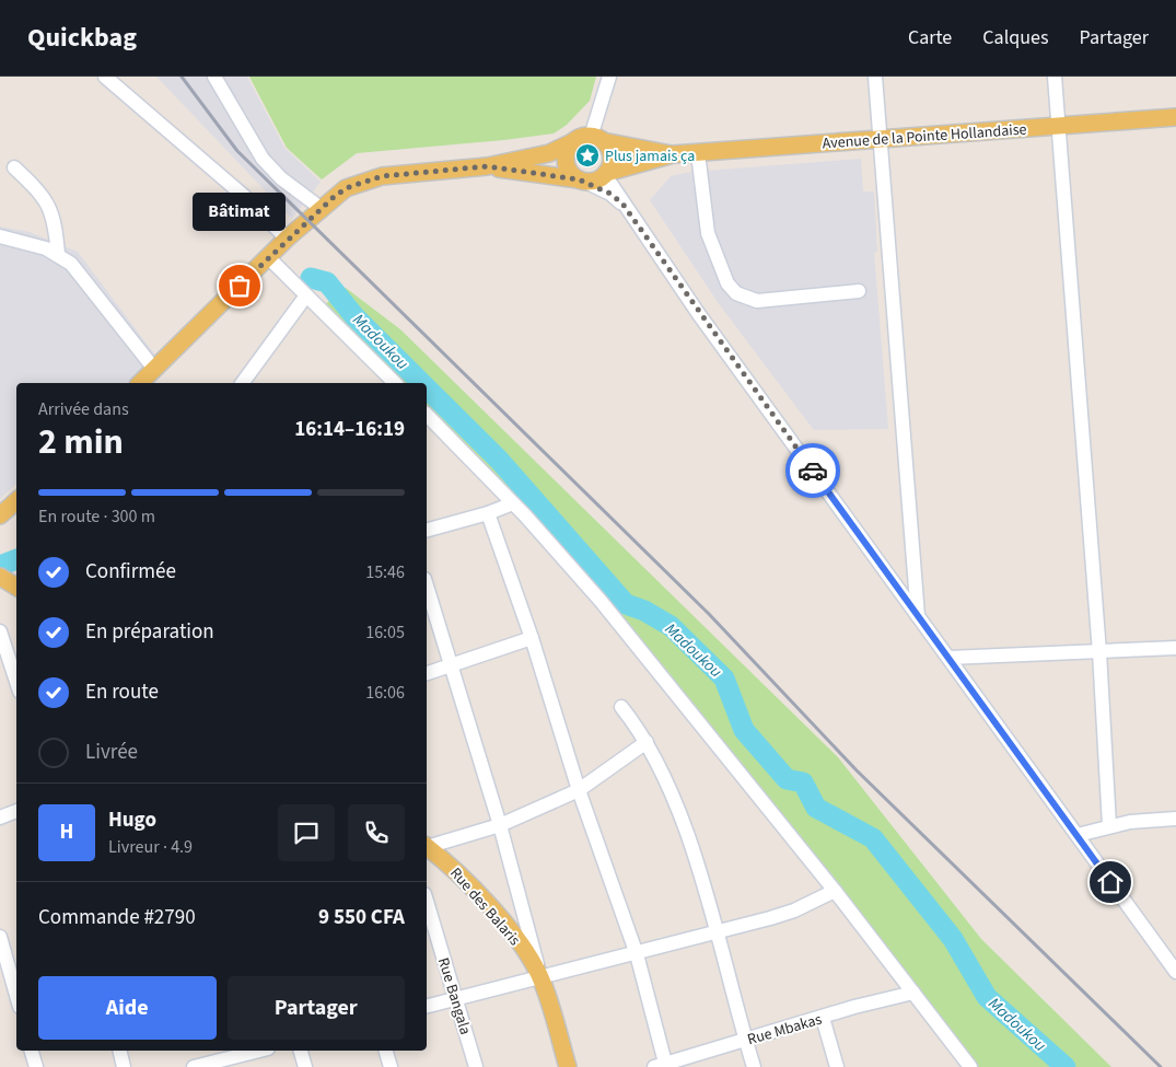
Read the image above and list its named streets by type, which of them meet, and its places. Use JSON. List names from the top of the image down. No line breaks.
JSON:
{"streets":{"main road":["Avenue de la Pointe Hollandaise","Rue des Balaris"],"street":["Rue Bangala","Rue Mbakas"]},"water":["Madoukou"],"places":{"place":["Plus jamais ça"],"other":["Bâtimat"]},"page":{"header":"Quickbag","nav":["Carte","Calques","Partager"],"bubble":"Bâtimat","heading":["2 min","Arrivée dans","16:14–16:19"],"panel":["Hugo","Livreur · 4.9","Commande #2790","9 550 CFA"],"bar":"En route · 300 m","list":[["Confirmée","15:46"],["En préparation","16:05"],["En route","16:06"],"Livrée"],"round":"H","buttons":["Aide","Partager"]}}
